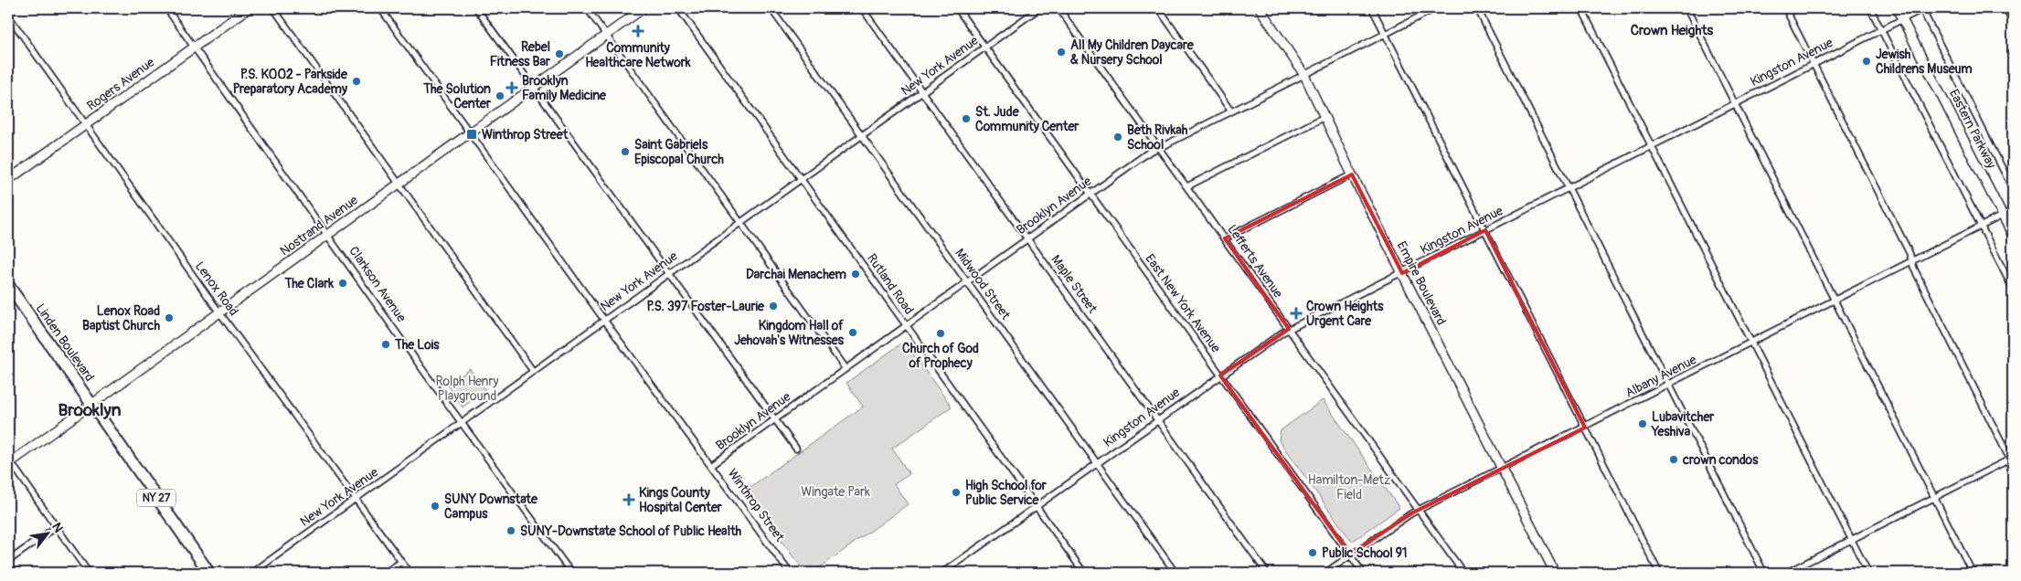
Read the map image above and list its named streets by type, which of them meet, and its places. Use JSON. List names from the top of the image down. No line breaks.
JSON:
{"streets":{"highway":["Linden Boulevard","NY 27"],"main road":["Rogers Avenue","Eastern Parkway","Nostrand Avenue","Empire Boulevard"],"street":["Kingston Avenue","New York Avenue","Brooklyn Avenue","Lefferts Avenue","Clarkson Avenue","Rutland Road","Midwood Street","Maple Street","Lenox Road","East New York Avenue","Albany Avenue","Winthrop Street"]},"crossings":[["Kingston Avenue","Eastern Parkway"],["Kingston Avenue","Lefferts Avenue"],["Kingston Avenue","Empire Boulevard"],["Kingston Avenue","Rutland Road"],["Kingston Avenue","Midwood Street"],["Kingston Avenue","Maple Street"],["Kingston Avenue","East New York Avenue"],["New York Avenue","Clarkson Avenue"],["New York Avenue","Rutland Road"],["New York Avenue","Midwood Street"],["New York Avenue","Maple Street"],["New York Avenue","Lenox Road"],["New York Avenue","East New York Avenue"],["New York Avenue","Winthrop Street"],["Rogers Avenue","Clarkson Avenue"],["Rogers Avenue","Lenox Road"],["Eastern Parkway","Albany Avenue"],["Brooklyn Avenue","Lefferts Avenue"],["Brooklyn Avenue","Empire Boulevard"],["Brooklyn Avenue","Rutland Road"],["Brooklyn Avenue","Midwood Street"],["Brooklyn Avenue","Maple Street"],["Brooklyn Avenue","East New York Avenue"],["Brooklyn Avenue","Winthrop Street"],["Nostrand Avenue","Clarkson Avenue"],["Nostrand Avenue","Lenox Road"],["Nostrand Avenue","Linden Boulevard"],["Nostrand Avenue","Winthrop Street"],["Lefferts Avenue","Albany Avenue"],["Empire Boulevard","Albany Avenue"],["East New York Avenue","Albany Avenue"]],"districts":["Crown Heights","Brooklyn"],"parks":["Rolph Henry Playground","Hamilton-Metz Field","Wingate Park"],"places":{"health":["Community Healthcare Network","Brooklyn Family Medicine","Crown Heights Urgent Care","Kings County Hospital Center"],"other":["All My Children Daycare & Nursery School","Rebel Fitness Bar","Jewish Childrens Museum","P.S. K002 - Parkside Preparatory Academy","The Solution Center","St. Jude Community Center","Beth Rivkah School","Saint Gabriels Episcopal Church","Darchai Menachem","The Clark","P.S. 397 Foster-Laurie","Lenox Road Baptist Church","Kingdom Hall of Jehovah's Witnesses","Church of God of Prophecy","The Lois","Lubavitcher Yeshiva","crown condos","High School for Public Service","SUNY Downstate Campus","SUNY-Downstate School of Public Health","Public School 91"],"transit":["Winthrop Street"]},"north":"top right"}
